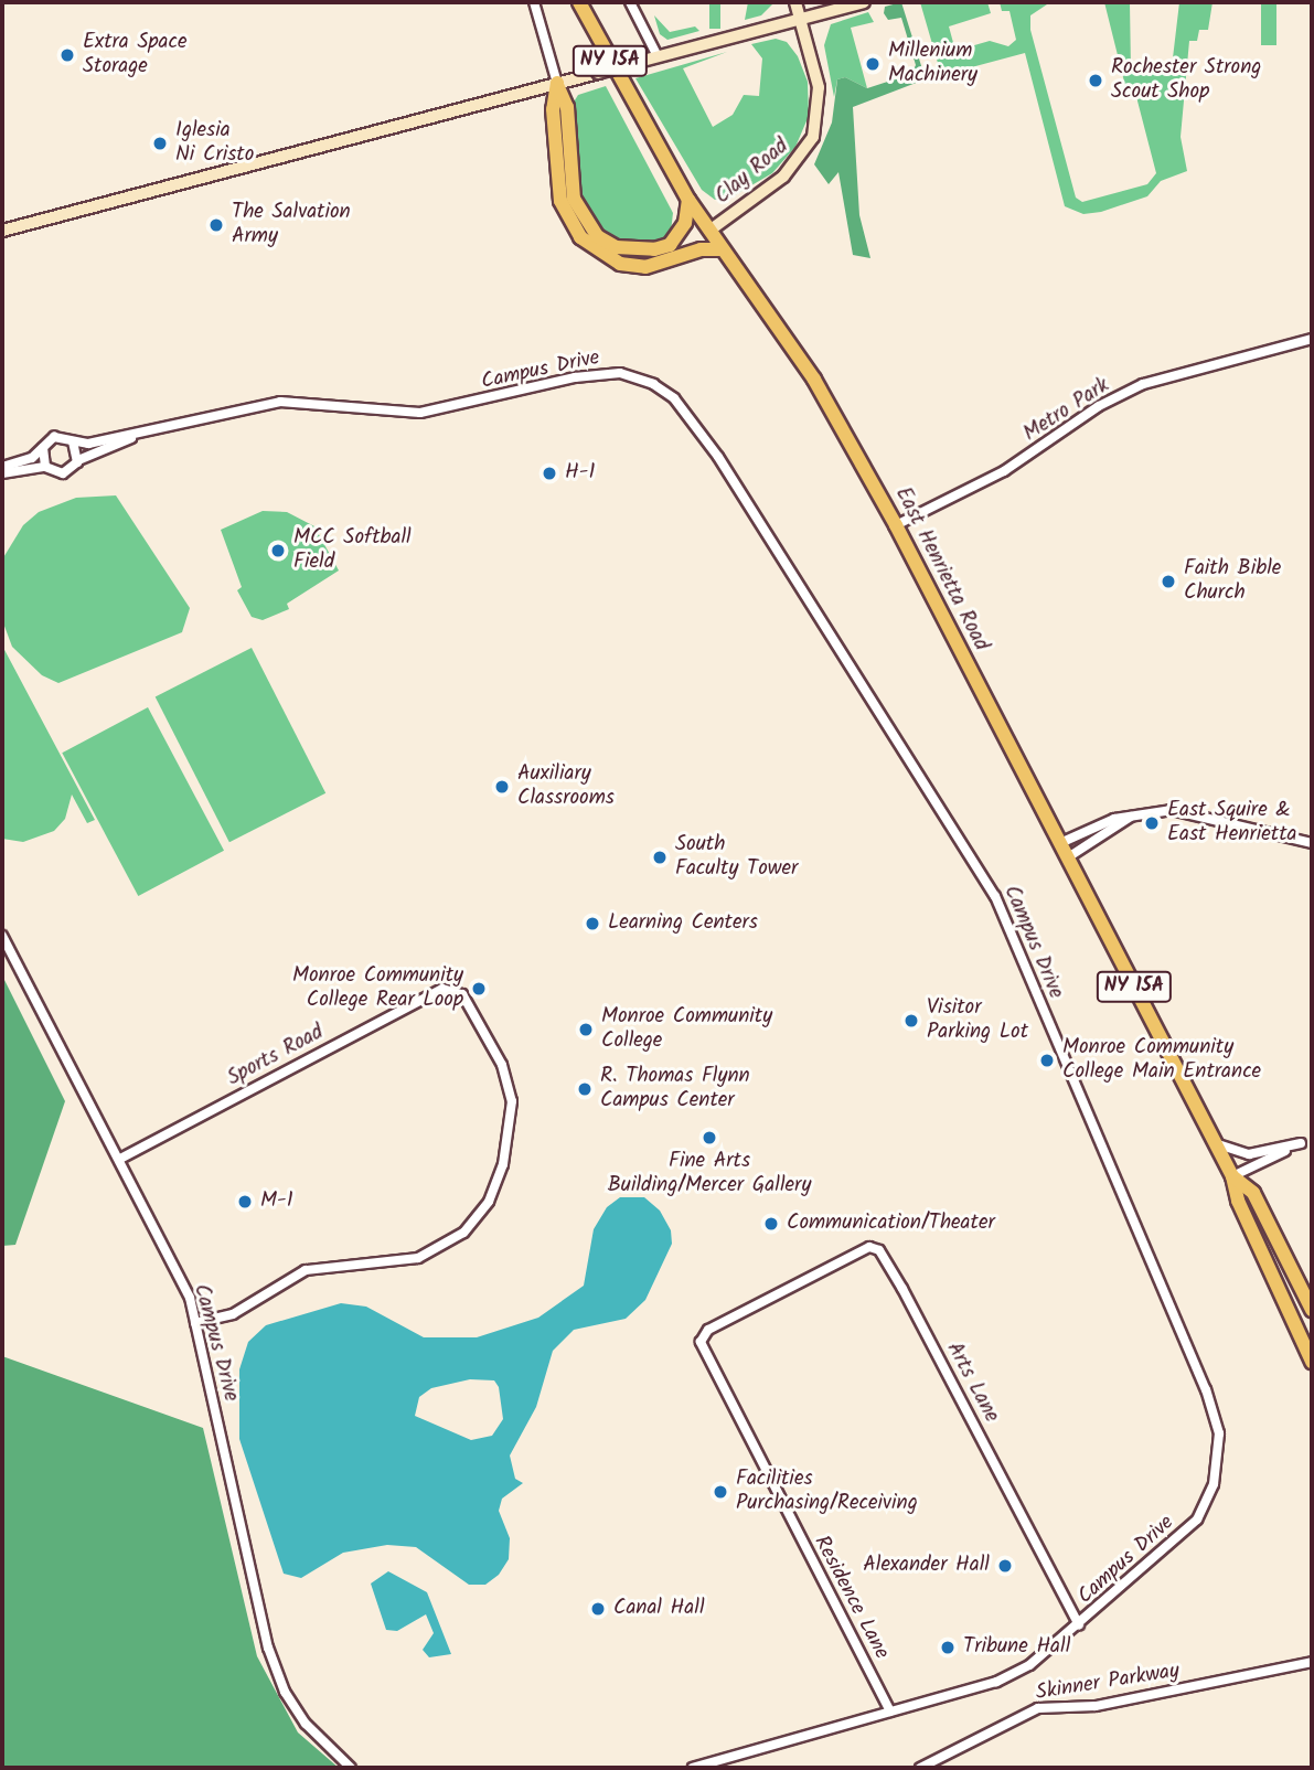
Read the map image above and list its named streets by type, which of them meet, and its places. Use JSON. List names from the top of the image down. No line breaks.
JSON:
{"streets":{"main road":["NY 15A","East Henrietta Road"],"street":["Clay Road","Campus Drive","Metro Park","Sports Road","Arts Lane","Residence Lane","Skinner Parkway"]},"crossings":[["Clay Road","East Henrietta Road"],["Campus Drive","Sports Road"],["Campus Drive","Arts Lane"],["Campus Drive","Residence Lane"],["Metro Park","East Henrietta Road"],["Arts Lane","Residence Lane"]],"places":["Extra Space Storage","Millenium Machinery","Rochester Strong Scout Shop","Iglesia Ni Cristo","The Salvation Army","H-1","MCC Softball Field","Faith Bible Church","Auxiliary Classrooms","East Squire & East Henrietta","South Faculty Tower","Learning Centers","Monroe Community College Rear Loop","Visitor Parking Lot","Monroe Community College","Monroe Community College Main Entrance","R. Thomas Flynn Campus Center","Fine Arts Building/Mercer Gallery","M-1","Communication/Theater","Facilities Purchasing/Receiving","Alexander Hall","Canal Hall","Tribune Hall"]}
